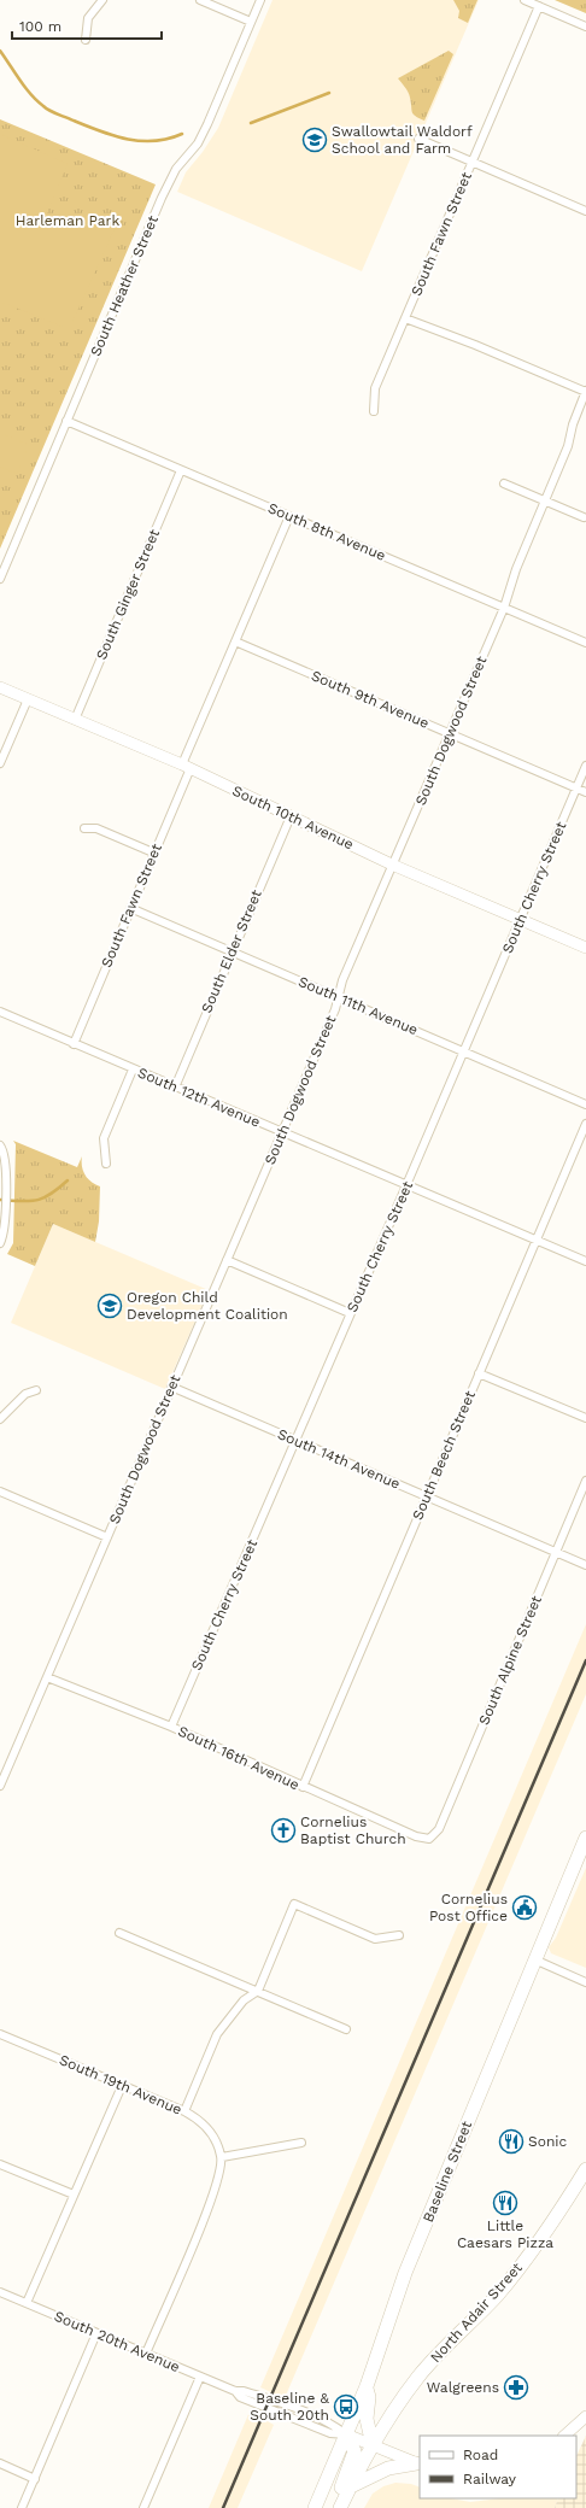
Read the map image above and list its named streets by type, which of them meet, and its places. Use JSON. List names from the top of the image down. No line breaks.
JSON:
{"streets":{"highway":["Baseline Street","North Adair Street"],"main road":["South 10th Avenue"],"street":["South Fawn Street","South Heather Street","South 8th Avenue","South Ginger Street","South 9th Avenue","South Dogwood Street","South Cherry Street","South Elder Street","South 11th Avenue","South 12th Avenue","South Beech Street","South 14th Avenue","South Alpine Street","South 16th Avenue","South 19th Avenue","South 20th Avenue"]},"crossings":[["South Fawn Street","South 8th Avenue"],["South Fawn Street","South 9th Avenue"],["South Fawn Street","South 10th Avenue"],["South Fawn Street","South 11th Avenue"],["South Fawn Street","South 12th Avenue"],["South Heather Street","South 8th Avenue"],["South 8th Avenue","South Ginger Street"],["South 8th Avenue","South Dogwood Street"],["South Ginger Street","South 10th Avenue"],["South 9th Avenue","South Dogwood Street"],["South 9th Avenue","South Cherry Street"],["South Dogwood Street","South 10th Avenue"],["South Dogwood Street","South 11th Avenue"],["South Dogwood Street","South 12th Avenue"],["South Dogwood Street","South 14th Avenue"],["South Dogwood Street","South 16th Avenue"],["South 10th Avenue","South Cherry Street"],["South 10th Avenue","South Elder Street"],["South Cherry Street","South 11th Avenue"],["South Cherry Street","South 12th Avenue"],["South Cherry Street","South 14th Avenue"],["South Cherry Street","South 16th Avenue"],["South Elder Street","South 11th Avenue"],["South Elder Street","South 12th Avenue"],["South 12th Avenue","South Beech Street"],["South Beech Street","South 14th Avenue"],["South Beech Street","South 16th Avenue"],["South 14th Avenue","South Alpine Street"],["South Alpine Street","South 16th Avenue"],["Baseline Street","South 20th Avenue"]],"parks":["Harleman Park"],"places":{"school or university":["Swallowtail Waldorf School and Farm","Oregon Child Development Coalition"],"church":["Cornelius Baptist Church"],"public building":["Cornelius Post Office"],"restaurant":["Sonic","Little Caesars Pizza"],"pharmacy":["Walgreens"],"bus stop":["Baseline & South 20th"]},"legend":["Road","Railway"],"scale_bar":"100 m"}
